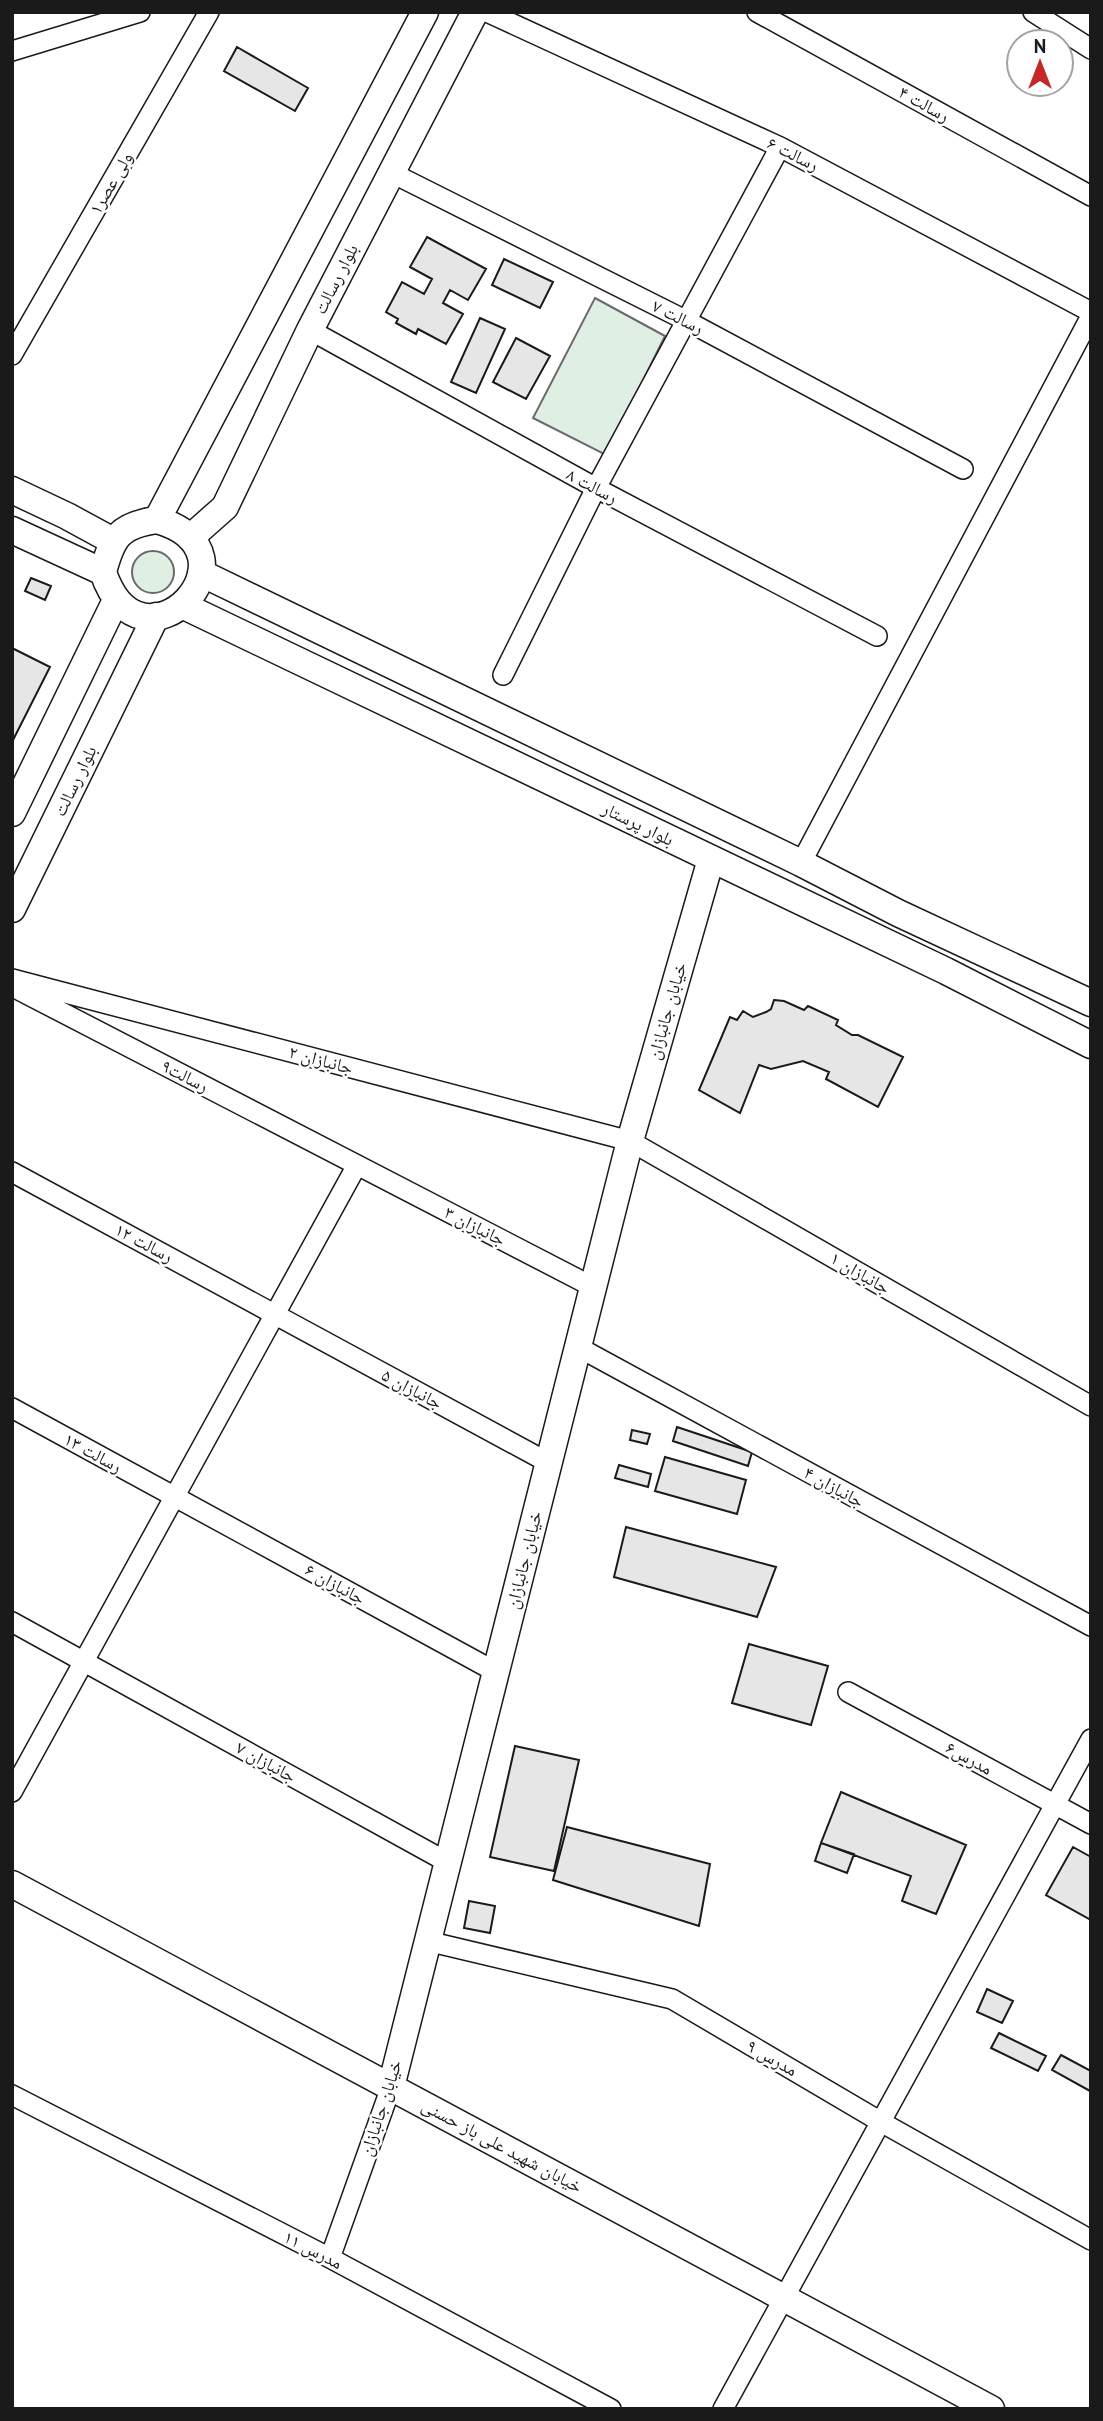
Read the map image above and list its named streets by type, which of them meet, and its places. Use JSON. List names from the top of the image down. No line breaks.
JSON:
{"streets":{"main road":["بلوار رسالت","بلوار پرستار","خیابان جانبازان","خیابان شهید علی باز حسنی"],"street":["رسالت ۴","رسالت ۶","ولی عصر۱","رسالت ۷","رسالت ۸","جانبازان ۲","رسالت۹","جانبازان ۳","رسالت ۱۲","جانبازان ۱","جانبازان ۵","رسالت ۱۳","جانبازان ۴","جانبازان ۶","مدرس۶","جانبازان ۷","مدرس ۹","مدرس ۱۱"]},"crossings":[["بلوار رسالت","رسالت ۷"],["بلوار رسالت","رسالت ۸"],["بلوار رسالت","بلوار پرستار"],["بلوار پرستار","خیابان جانبازان"],["خیابان جانبازان","جانبازان ۲"],["خیابان جانبازان","جانبازان ۳"],["خیابان جانبازان","جانبازان ۱"],["خیابان جانبازان","جانبازان ۵"],["خیابان جانبازان","جانبازان ۴"],["خیابان جانبازان","جانبازان ۶"],["خیابان جانبازان","جانبازان ۷"],["خیابان جانبازان","مدرس ۹"],["خیابان جانبازان","خیابان شهید علی باز حسنی"],["خیابان جانبازان","مدرس ۱۱"],["جانبازان ۲","جانبازان ۱"],["رسالت۹","جانبازان ۳"],["رسالت ۱۲","جانبازان ۵"],["رسالت ۱۳","جانبازان ۶"]],"north":"top"}
